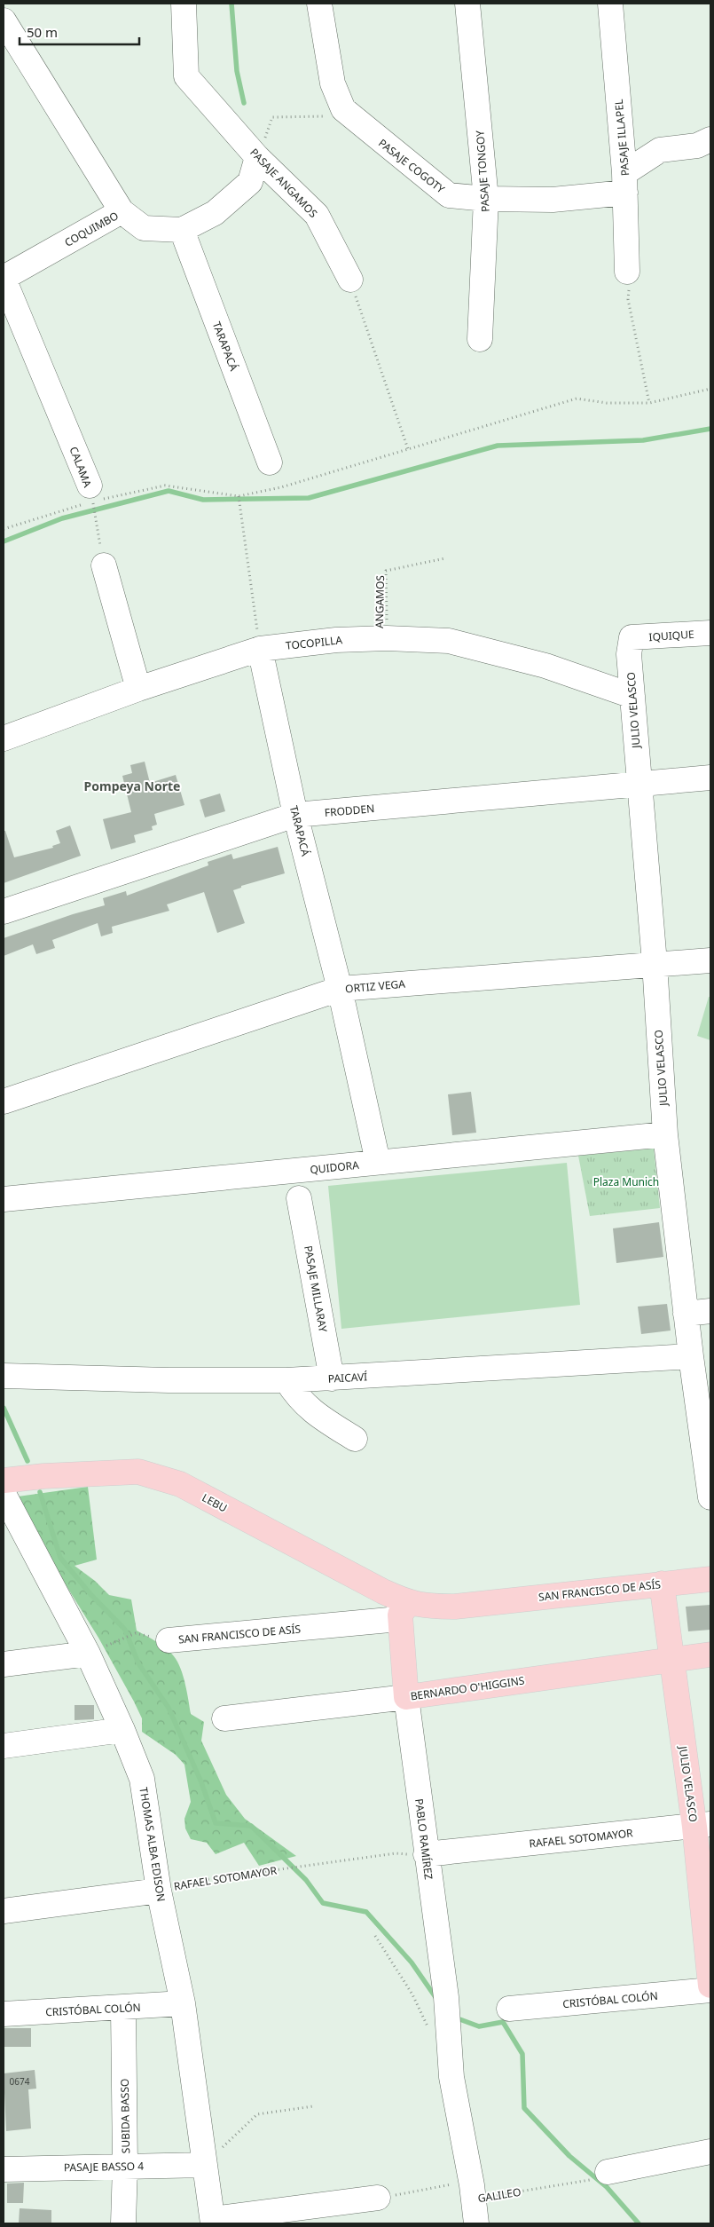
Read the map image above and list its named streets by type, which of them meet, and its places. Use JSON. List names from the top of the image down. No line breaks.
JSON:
{"streets":{"main road":["JULIO VELASCO","LEBU","SAN FRANCISCO DE ASÍS","BERNARDO O'HIGGINS","PABLO RAMÍREZ"],"street":["PASAJE ILLAPEL","PASAJE COGOTY","PASAJE TONGOY","PASAJE ANGAMOS","COQUIMBO","TARAPACÁ","CALAMA","IQUIQUE","TOCOPILLA","FRODDEN","ORTIZ VEGA","QUIDORA","PASAJE MILLARAY","PAICAVÍ","RAFAEL SOTOMAYOR","THOMAS ALBA EDISON","CRISTÓBAL COLÓN","SUBIDA BASSO","PASAJE BASSO 4"],"path":["ANGAMOS","GALILEO"]},"crossings":[["PASAJE ILLAPEL","PASAJE COGOTY"],["PASAJE COGOTY","PASAJE TONGOY"],["COQUIMBO","TARAPACÁ"],["COQUIMBO","CALAMA"],["TARAPACÁ","TOCOPILLA"],["TARAPACÁ","FRODDEN"],["TARAPACÁ","ORTIZ VEGA"],["TARAPACÁ","QUIDORA"],["ANGAMOS","TOCOPILLA"],["IQUIQUE","JULIO VELASCO"],["TOCOPILLA","JULIO VELASCO"],["JULIO VELASCO","FRODDEN"],["JULIO VELASCO","ORTIZ VEGA"],["JULIO VELASCO","QUIDORA"],["JULIO VELASCO","PAICAVÍ"],["JULIO VELASCO","SAN FRANCISCO DE ASÍS"],["JULIO VELASCO","BERNARDO O'HIGGINS"],["JULIO VELASCO","RAFAEL SOTOMAYOR"],["PASAJE MILLARAY","PAICAVÍ"],["LEBU","SAN FRANCISCO DE ASÍS"],["LEBU","PABLO RAMÍREZ"],["SAN FRANCISCO DE ASÍS","PABLO RAMÍREZ"],["SAN FRANCISCO DE ASÍS","THOMAS ALBA EDISON"],["BERNARDO O'HIGGINS","PABLO RAMÍREZ"],["RAFAEL SOTOMAYOR","PABLO RAMÍREZ"],["RAFAEL SOTOMAYOR","THOMAS ALBA EDISON"],["PABLO RAMÍREZ","GALILEO"],["THOMAS ALBA EDISON","CRISTÓBAL COLÓN"],["THOMAS ALBA EDISON","PASAJE BASSO 4"],["CRISTÓBAL COLÓN","SUBIDA BASSO"],["SUBIDA BASSO","PASAJE BASSO 4"]],"districts":["Pompeya Norte"],"parks":["Plaza Munich"],"house_numbers":["0674"],"scale_bar":"50 m"}
